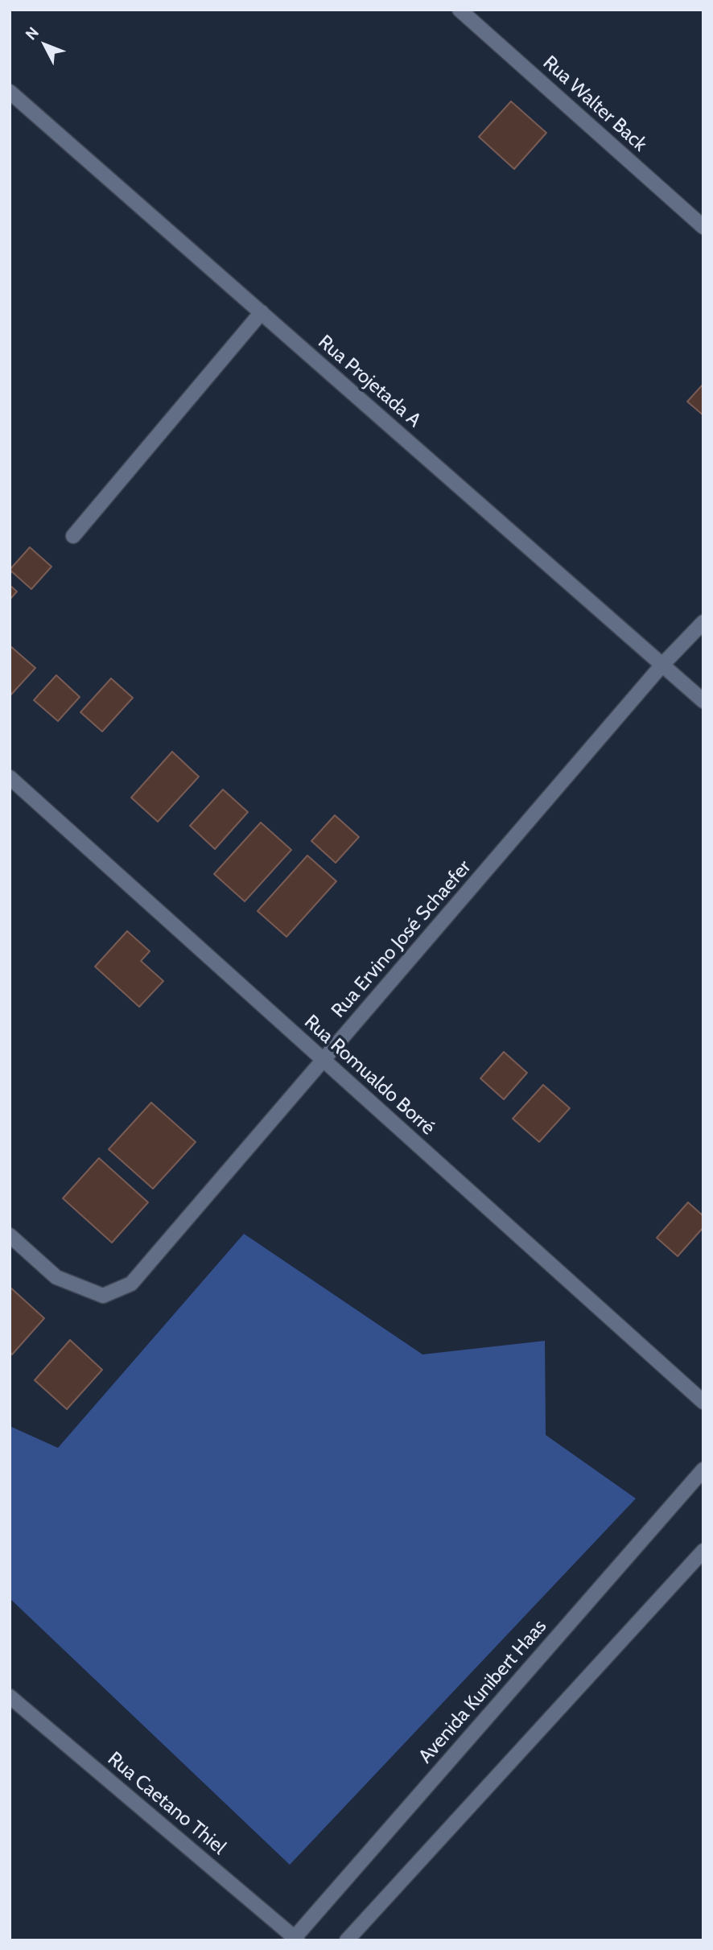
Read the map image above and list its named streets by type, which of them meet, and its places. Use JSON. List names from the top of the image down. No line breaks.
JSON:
{"streets":{"street":["Rua Walter Back","Rua Projetada A","Rua Ervino José Schaefer","Rua Romualdo Borré","Avenida Kunibert Haas","Rua Caetano Thiel"]},"crossings":[["Rua Projetada A","Rua Ervino José Schaefer"],["Rua Ervino José Schaefer","Rua Romualdo Borré"],["Avenida Kunibert Haas","Rua Caetano Thiel"]],"north":"top left"}
